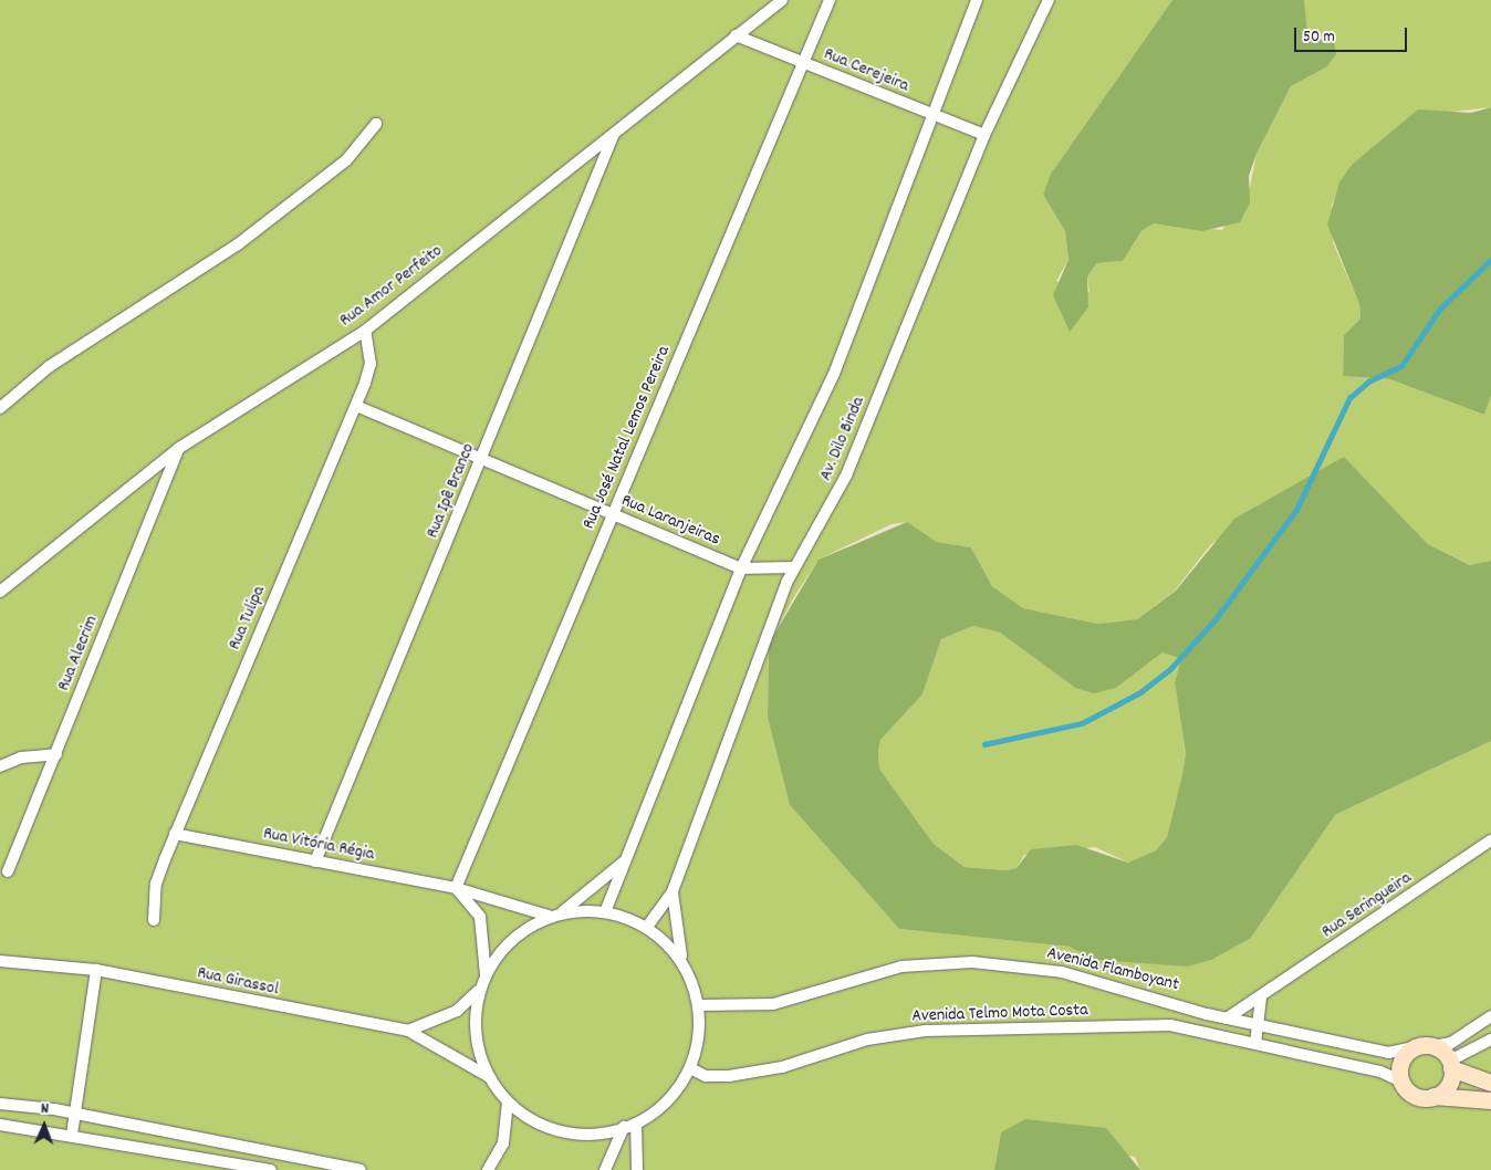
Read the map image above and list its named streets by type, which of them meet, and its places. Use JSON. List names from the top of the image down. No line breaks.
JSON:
{"streets":{"street":["Rua Cerejeira","Rua Amor Perfeito","Rua José Natal Lemos Pereira","Av. Dilo Binda","Rua Ipê Branco","Rua Laranjeiras","Rua Tulipa","Rua Alecrim","Rua Vitória Régia","Rua Seringueira","Avenida Flamboyant","Rua Girassol","Avenida Telmo Mota Costa"]},"crossings":[["Rua Cerejeira","Rua Amor Perfeito"],["Rua Cerejeira","Rua José Natal Lemos Pereira"],["Rua Cerejeira","Av. Dilo Binda"],["Rua Amor Perfeito","Rua Ipê Branco"],["Rua Amor Perfeito","Rua Tulipa"],["Rua Amor Perfeito","Rua Alecrim"],["Rua José Natal Lemos Pereira","Rua Laranjeiras"],["Rua José Natal Lemos Pereira","Rua Vitória Régia"],["Av. Dilo Binda","Rua Laranjeiras"],["Rua Ipê Branco","Rua Laranjeiras"],["Rua Ipê Branco","Rua Vitória Régia"],["Rua Laranjeiras","Rua Tulipa"],["Rua Tulipa","Rua Vitória Régia"],["Rua Seringueira","Avenida Flamboyant"]],"scale_bar":"50 m","north":"top"}
